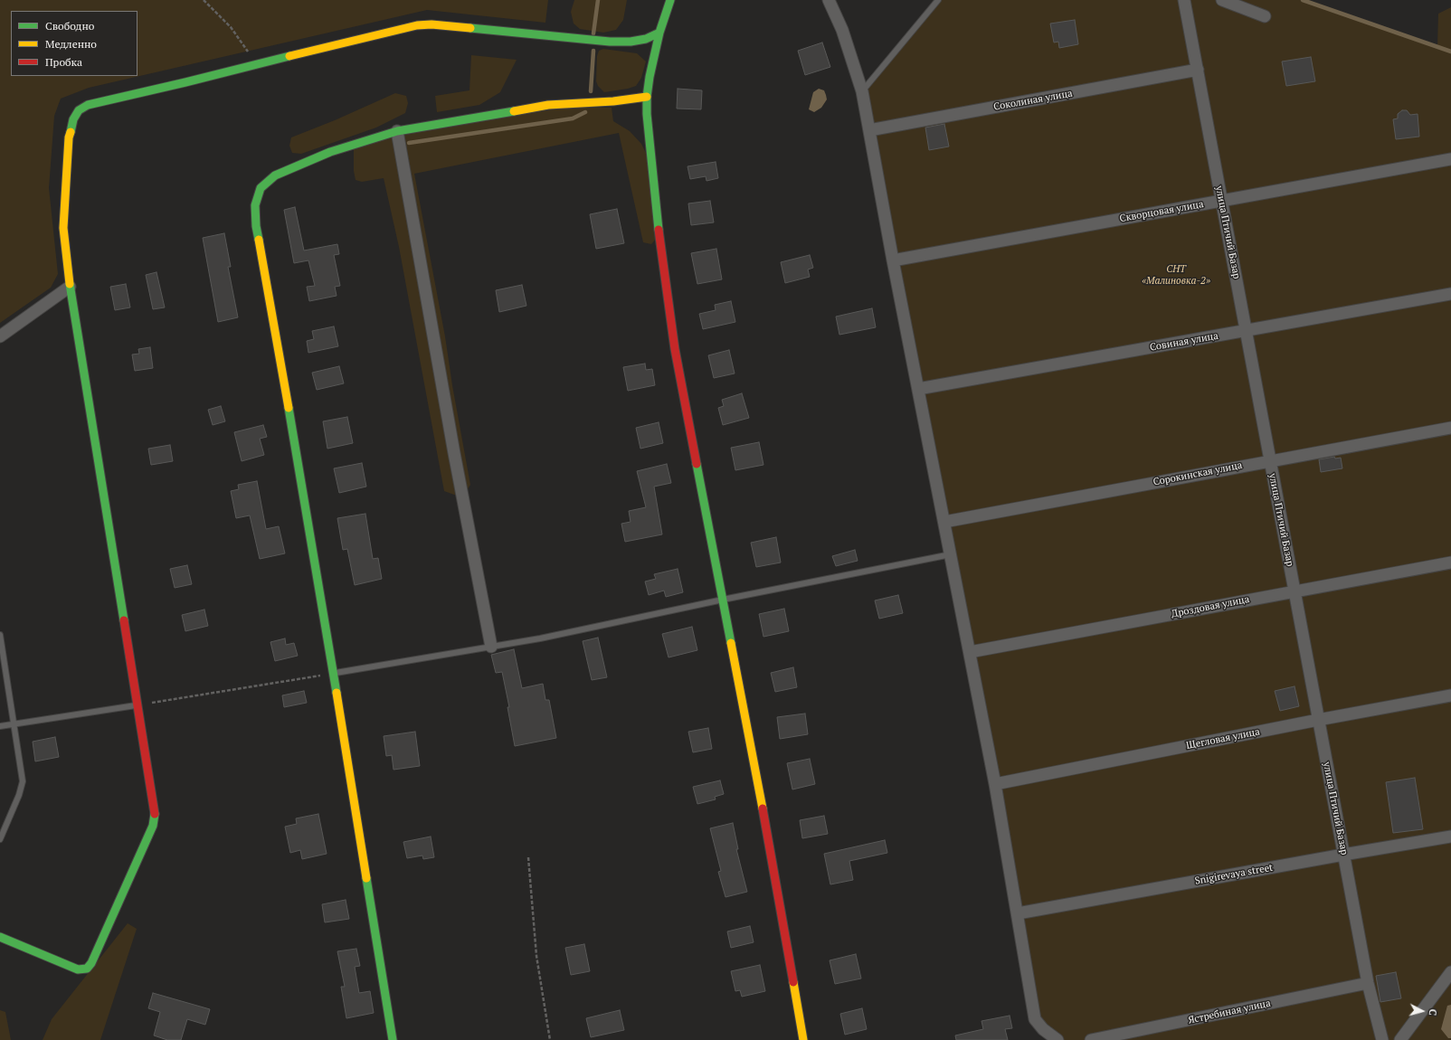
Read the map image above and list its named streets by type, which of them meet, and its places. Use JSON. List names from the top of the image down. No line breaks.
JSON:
{"streets":{"street":["Соколиная улица","Скворцовая улица","улица Птичий Базар","Совиная улица","Сорокинская улица","Дроздовая улица","Щегловая улица","Snigirevaya street","Ястребиная улица"]},"crossings":[["Соколиная улица","улица Птичий Базар"],["Скворцовая улица","улица Птичий Базар"],["улица Птичий Базар","Совиная улица"],["улица Птичий Базар","Сорокинская улица"],["улица Птичий Базар","Дроздовая улица"],["улица Птичий Базар","Щегловая улица"],["улица Птичий Базар","Snigirevaya street"],["улица Птичий Базар","Ястребиная улица"]],"parks":["СНТ «Малиновка-2»"],"legend":["Свободно","Медленно","Пробка"],"north":"right"}
